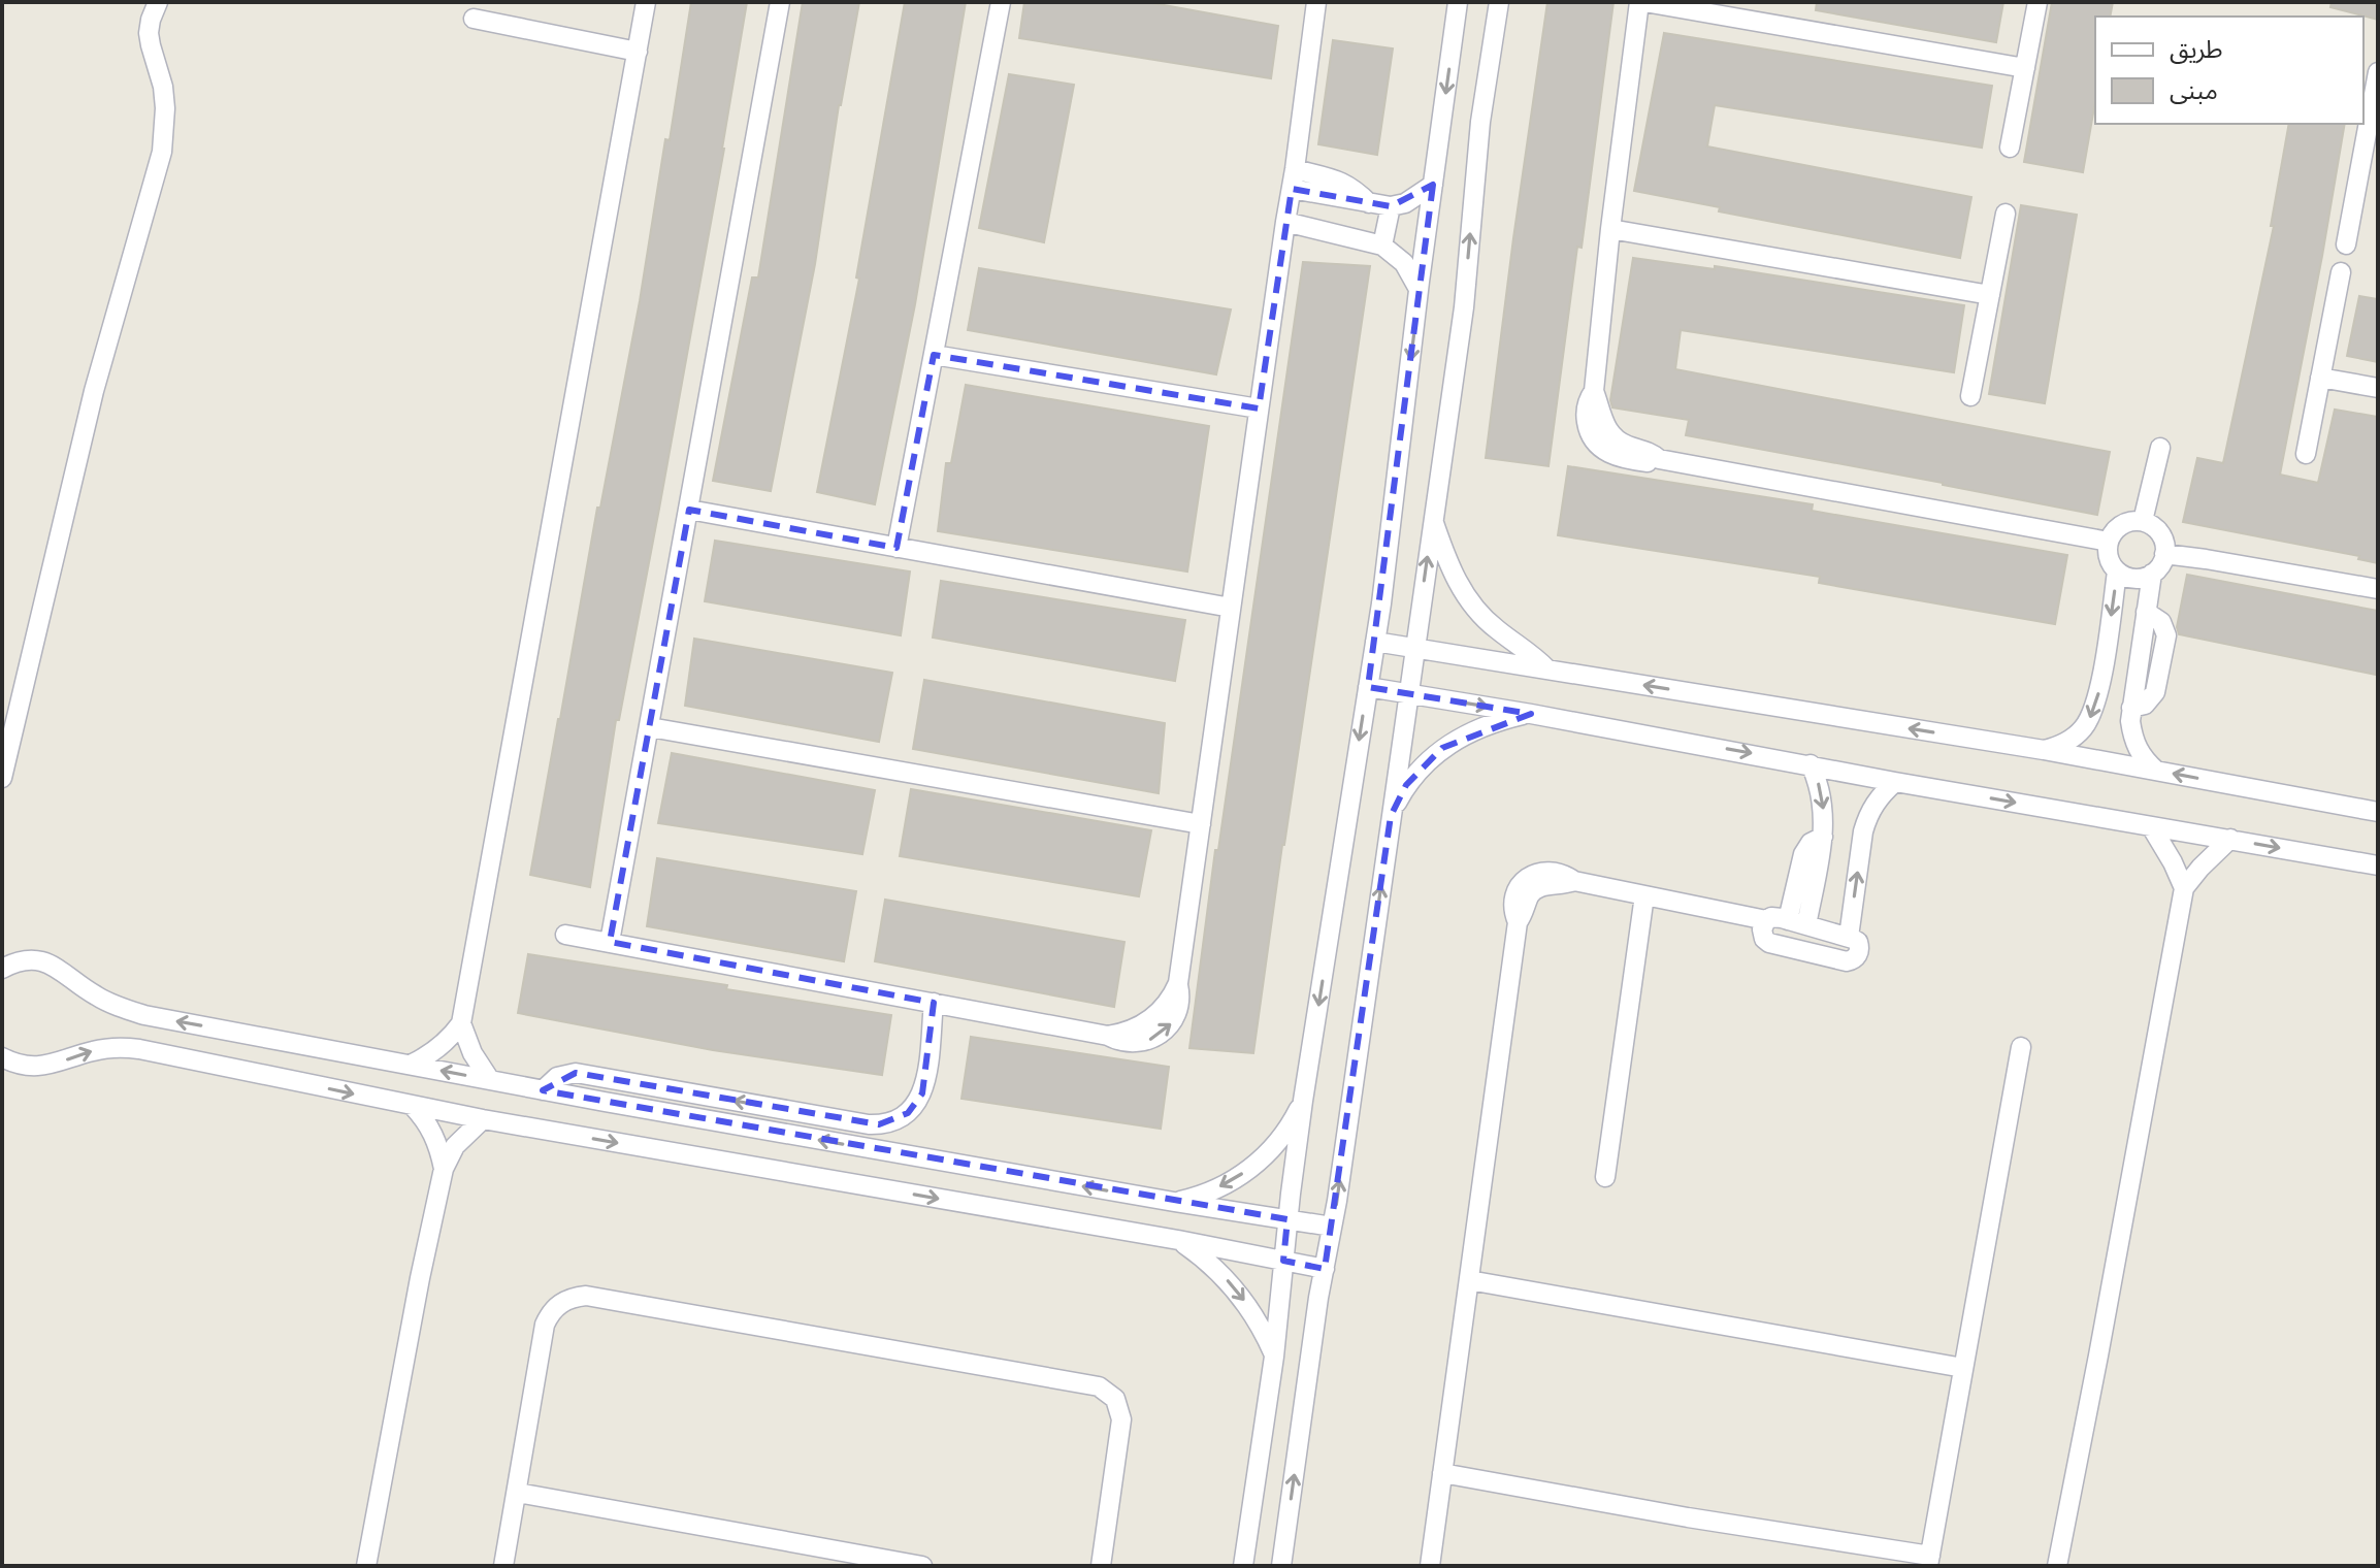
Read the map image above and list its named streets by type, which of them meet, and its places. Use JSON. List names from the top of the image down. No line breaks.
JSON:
{"legend":["طريق","مبنى"]}
